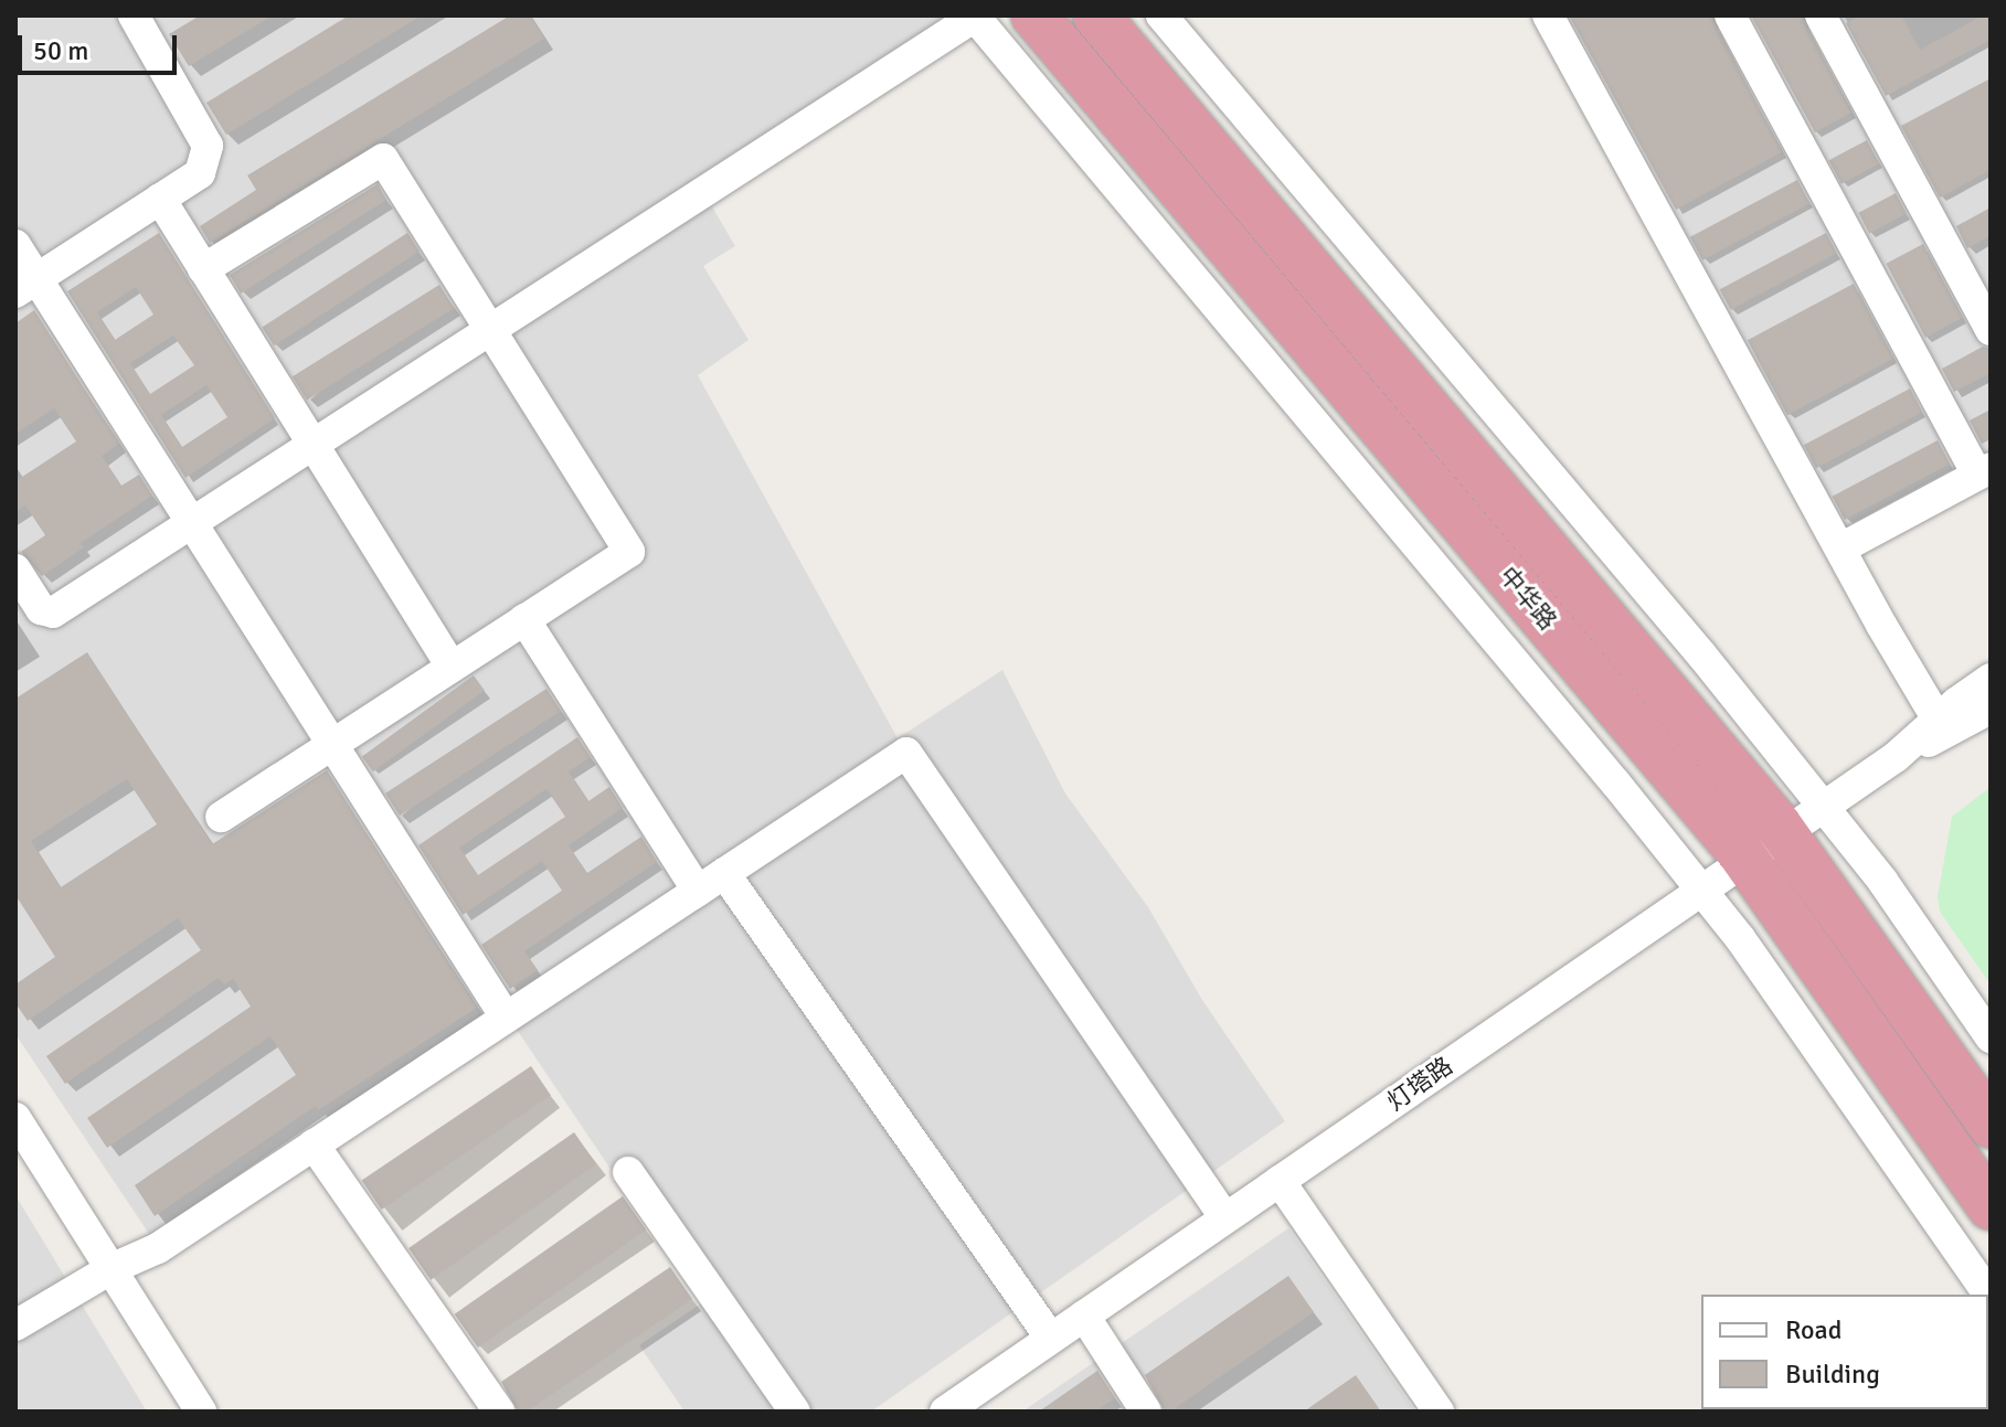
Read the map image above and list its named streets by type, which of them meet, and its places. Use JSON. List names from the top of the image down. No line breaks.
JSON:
{"streets":{"highway":["中华路"],"street":["灯塔路"]},"crossings":[["中华路","灯塔路"]],"legend":["Road","Building"],"scale_bar":"50 m"}
